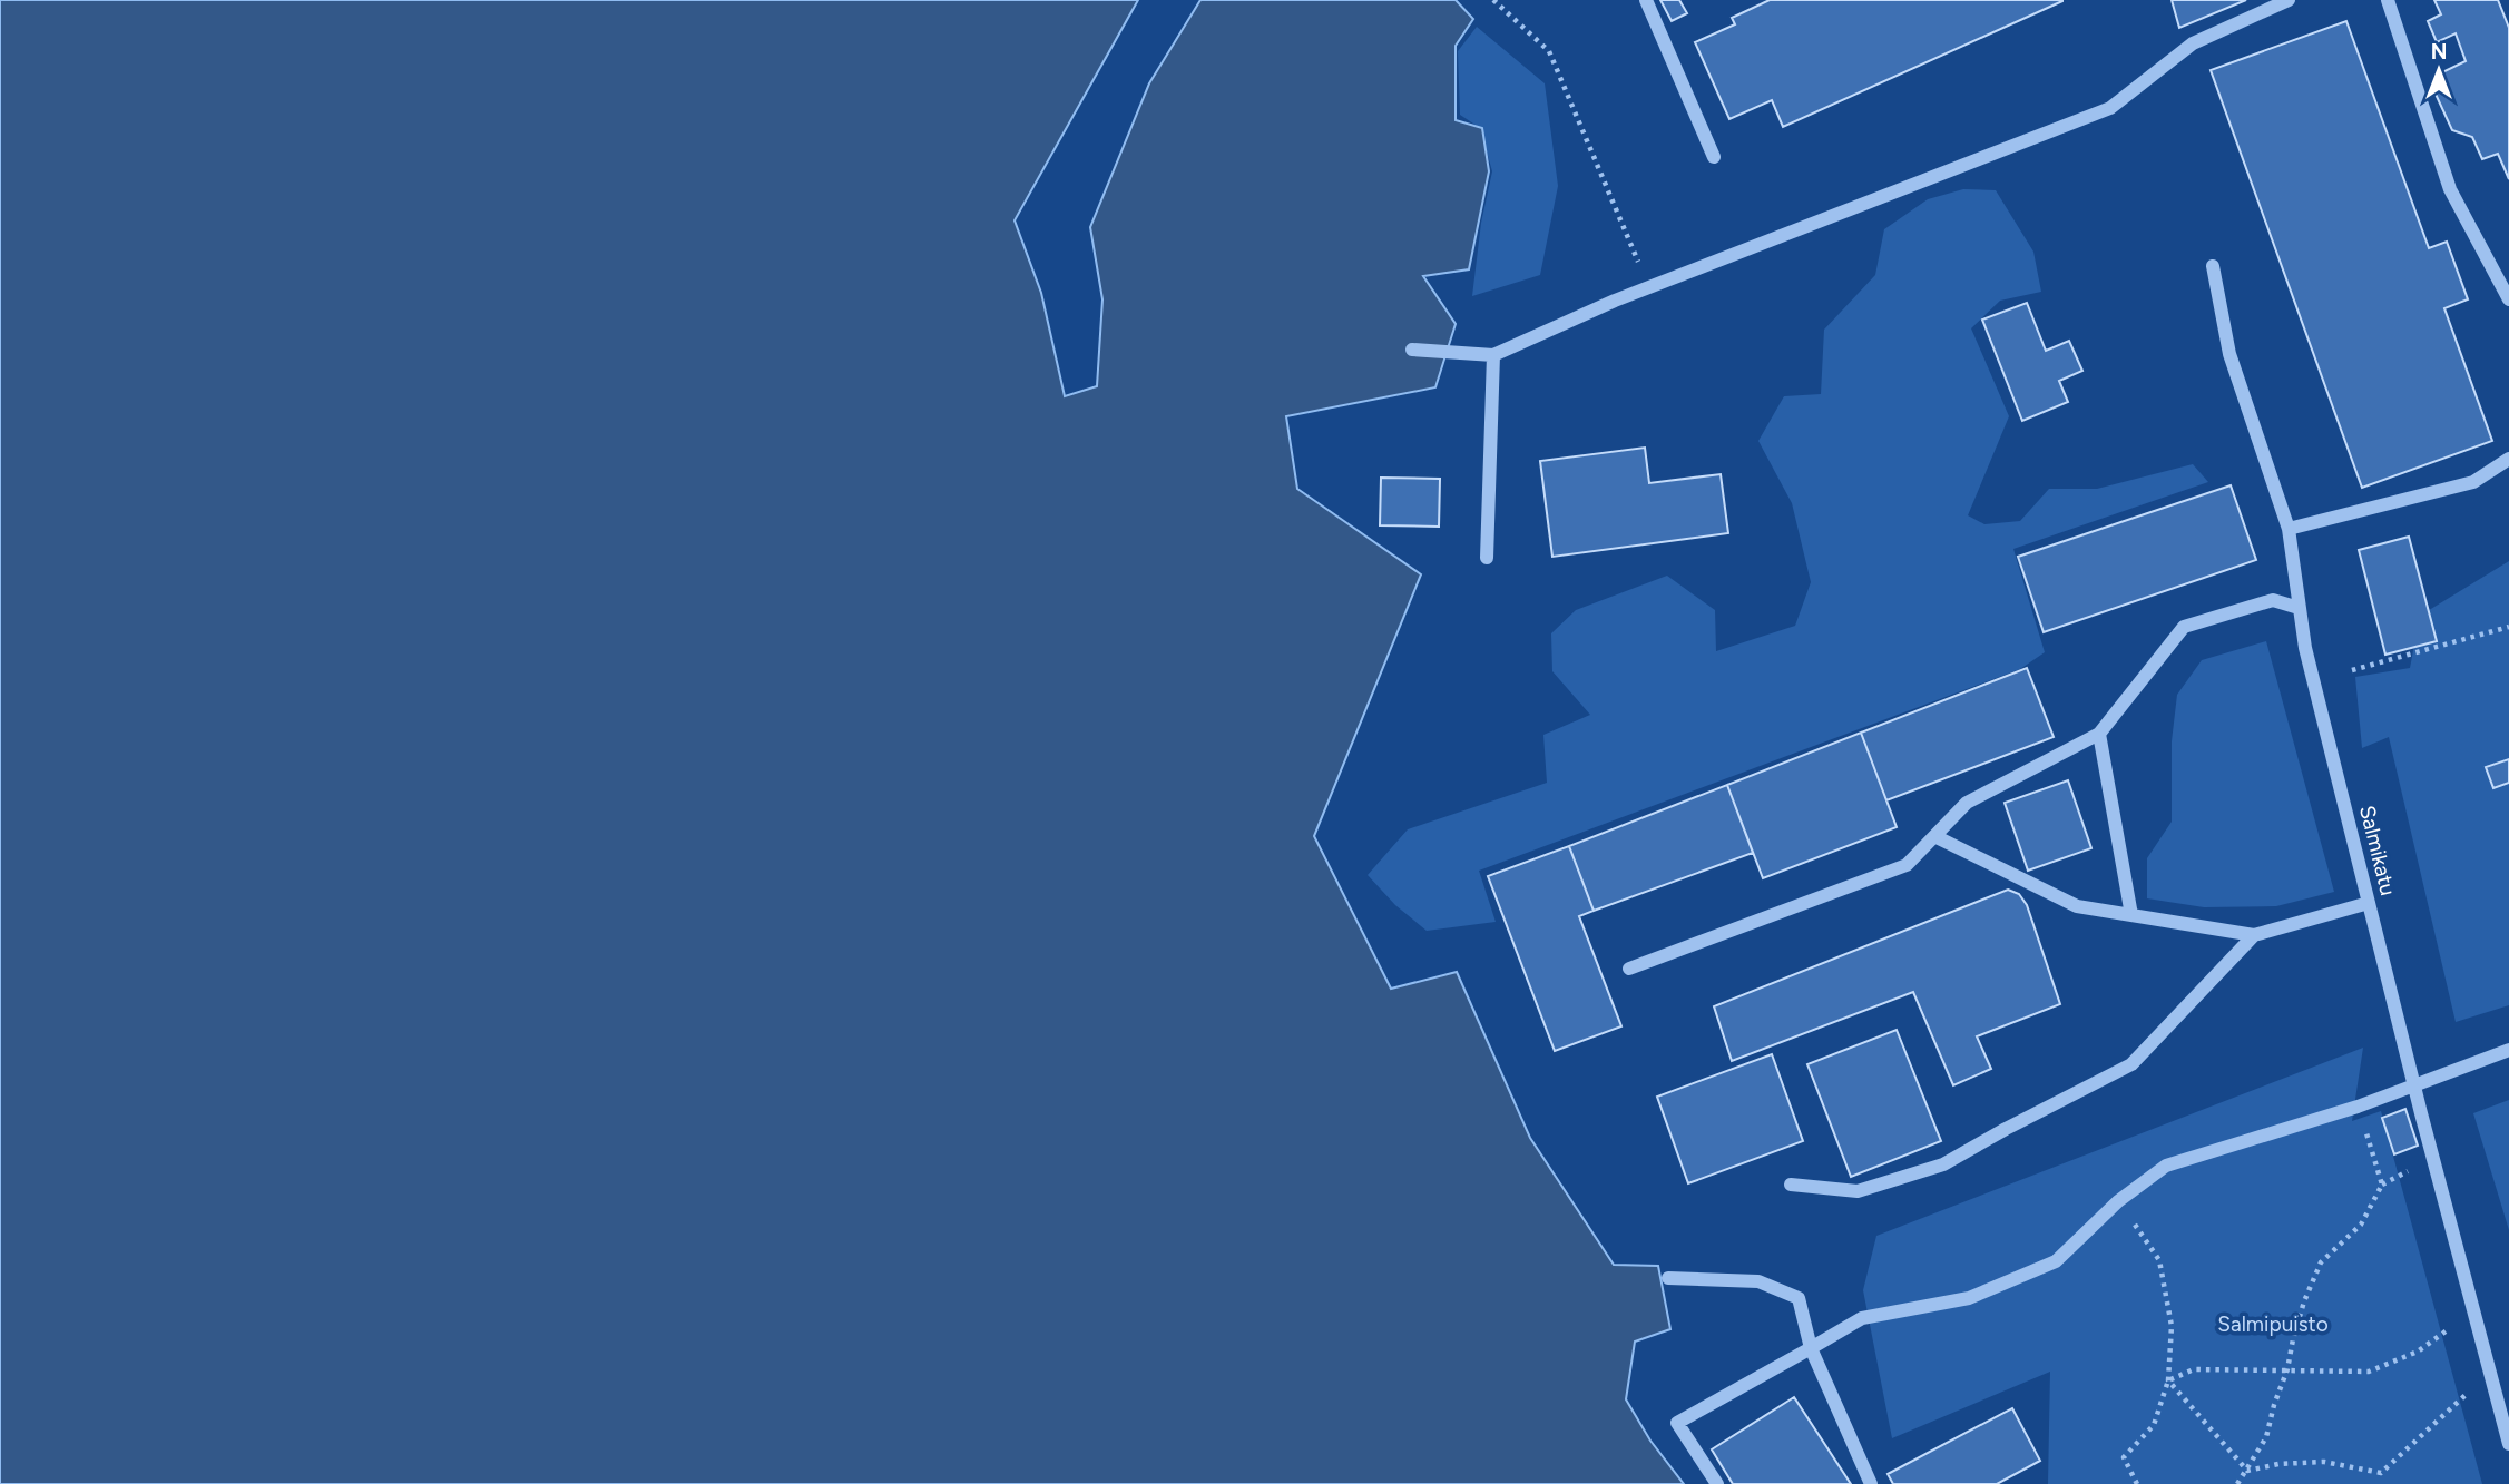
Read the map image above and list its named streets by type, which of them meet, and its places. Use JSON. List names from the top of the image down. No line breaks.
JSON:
{"streets":{"street":["Salmikatu"]},"parks":["Salmipuisto"],"north":"top"}
